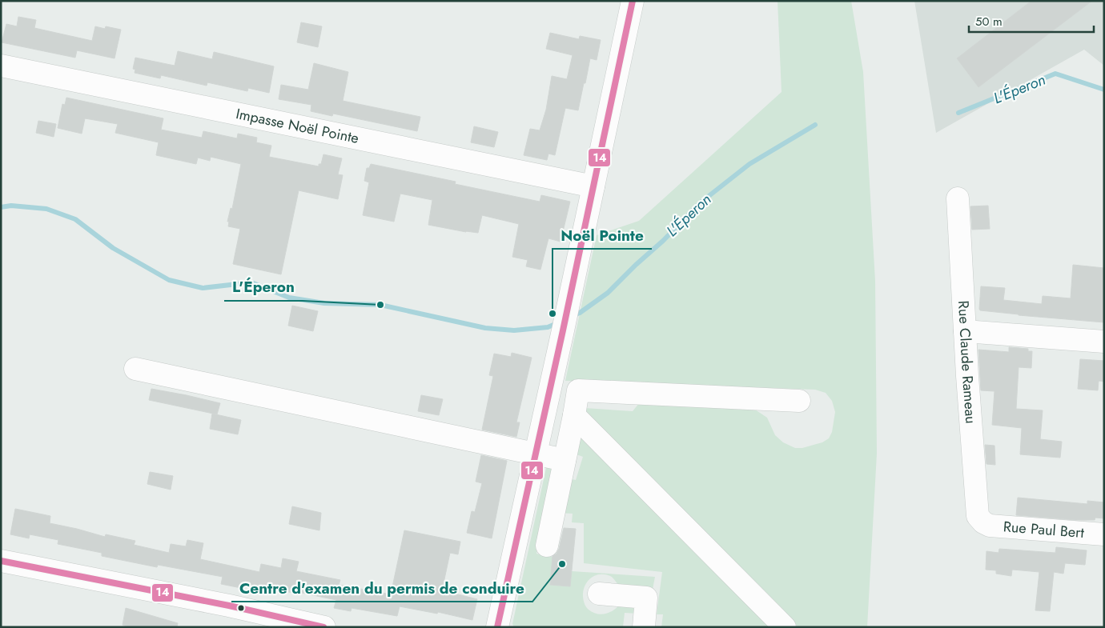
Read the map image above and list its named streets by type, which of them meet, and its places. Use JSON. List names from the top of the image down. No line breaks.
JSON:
{"streets":{"street":["Impasse Noël Pointe","Rue Claude Rameau","Rue Paul Bert"]},"crossings":[["Rue Claude Rameau","Rue Paul Bert"]],"water":["L'Éperon"],"places":["L'Éperon","Noël Pointe","Centre d'examen du permis de conduire"],"lines":["transit line 14"],"scale_bar":"50 m"}
